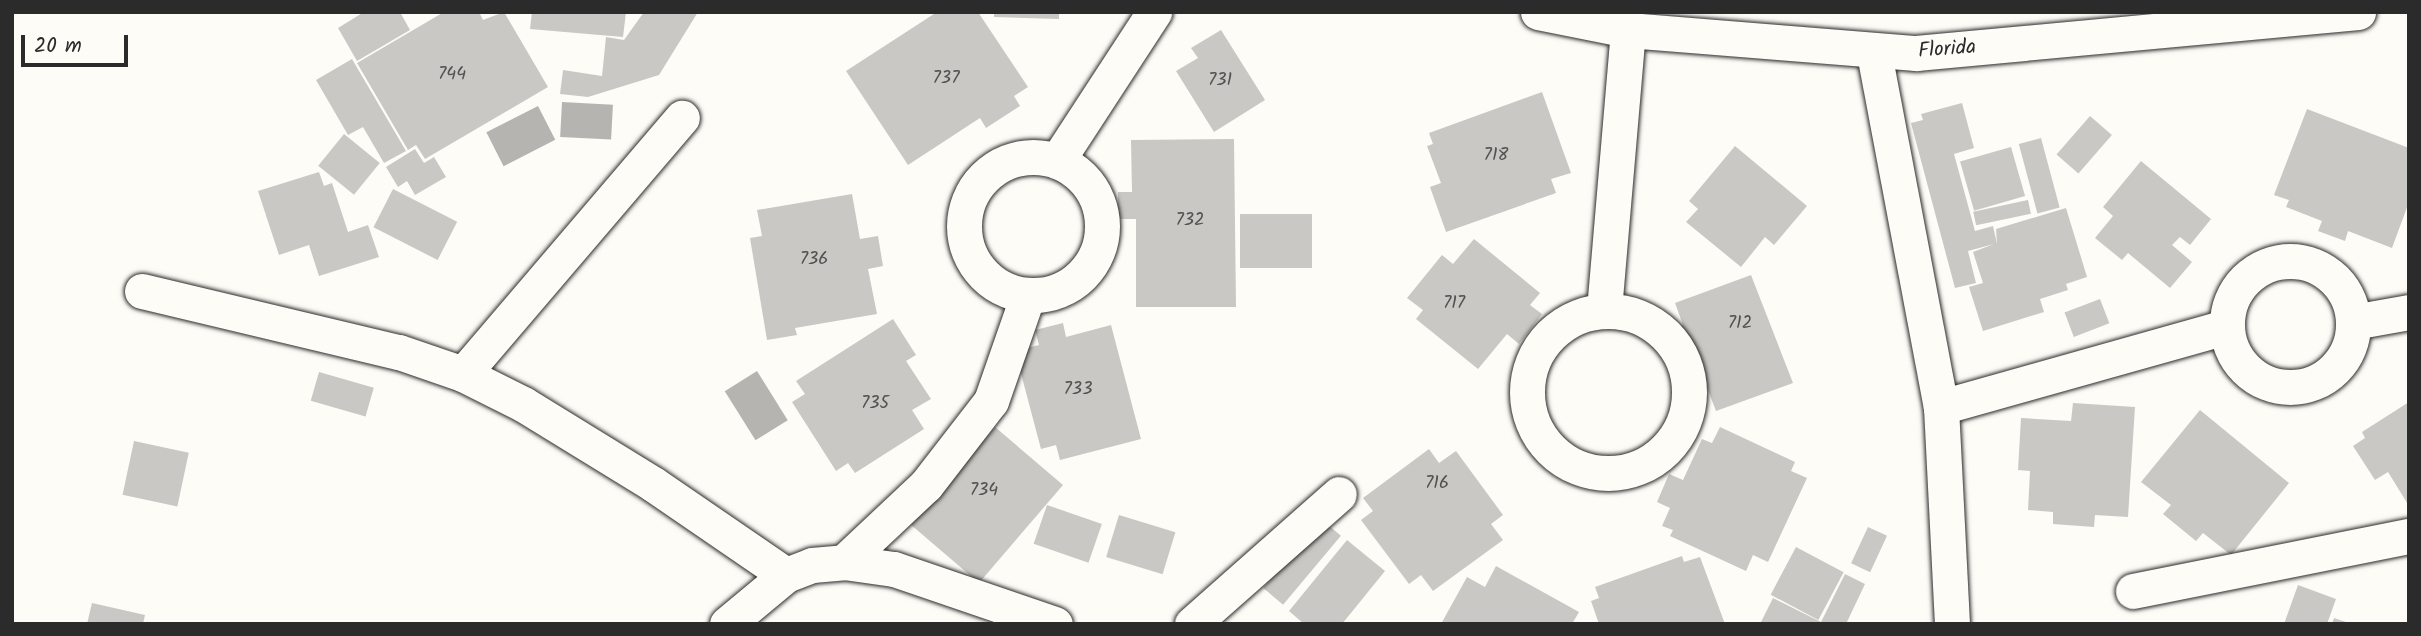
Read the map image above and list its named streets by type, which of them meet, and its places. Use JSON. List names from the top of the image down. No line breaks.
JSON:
{"streets":{"street":["Florida"]},"house_numbers":["744","737","731","718","732","736","717","712","733","735","716","734"],"scale_bar":"20 m"}
